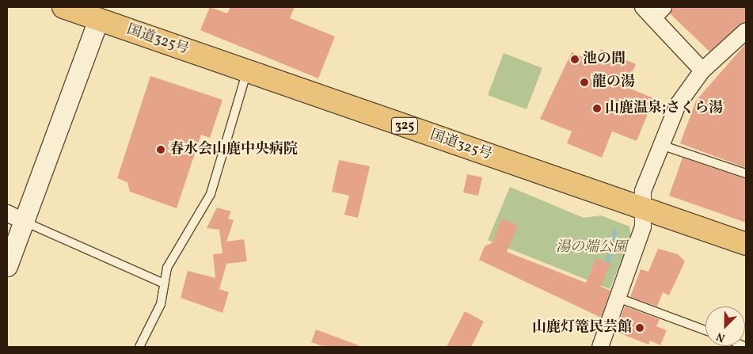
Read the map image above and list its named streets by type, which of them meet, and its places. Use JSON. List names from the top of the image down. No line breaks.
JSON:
{"streets":{"highway":["国道325号","325"]},"parks":["湯の端公園"],"places":["池の間","龍の湯","山鹿温泉;さくら湯","春水会山鹿中央病院","山鹿灯篭民芸館"],"north":"bottom left"}
